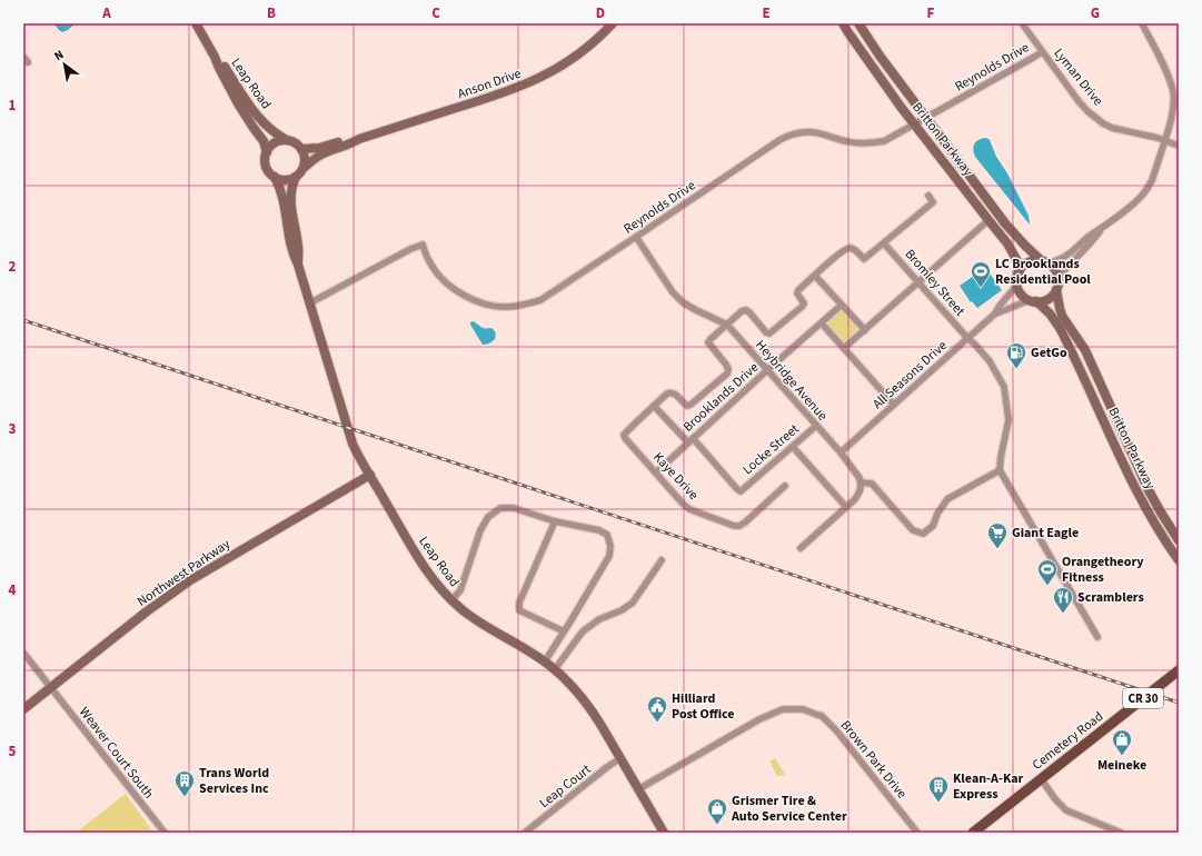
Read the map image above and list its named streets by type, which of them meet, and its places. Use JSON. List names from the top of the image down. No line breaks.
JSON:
{"streets":{"main road":["CR 30","Cemetery Road"],"street":["Reynolds Drive","Lyman Drive","Leap Road","Anson Drive","Britton Parkway","Bromley Street","All Seasons Drive","Heybridge Avenue","Brooklands Drive","Locke Street","Kaye Drive","Northwest Parkway","Weaver Court South","Brown Park Drive","Leap Court"]},"crossings":[["Reynolds Drive","Lyman Drive"],["Reynolds Drive","Leap Road"],["Reynolds Drive","Britton Parkway"],["Reynolds Drive","Heybridge Avenue"],["Leap Road","Anson Drive"],["Leap Road","Northwest Parkway"],["Leap Road","Brown Park Drive"],["Leap Road","Leap Court"],["Britton Parkway","All Seasons Drive"],["Bromley Street","All Seasons Drive"],["All Seasons Drive","Heybridge Avenue"],["Heybridge Avenue","Brooklands Drive"],["Heybridge Avenue","Locke Street"],["Brooklands Drive","Locke Street"],["Brooklands Drive","Kaye Drive"],["Northwest Parkway","Weaver Court South"]],"places":{"sports":["LC Brooklands Residential Pool","Orangetheory Fitness"],"fuel station":["GetGo"],"supermarket":["Giant Eagle"],"restaurant":["Scramblers"],"public building":["Hilliard Post Office"],"shop":["Meineke","Grismer Tire & Auto Service Center"],"building":["Trans World Services Inc","Klean-A-Kar Express"]},"north":"top left","grid":{"columns":["A","B","C","D","E","F","G"],"rows":["1","2","3","4","5"]}}
